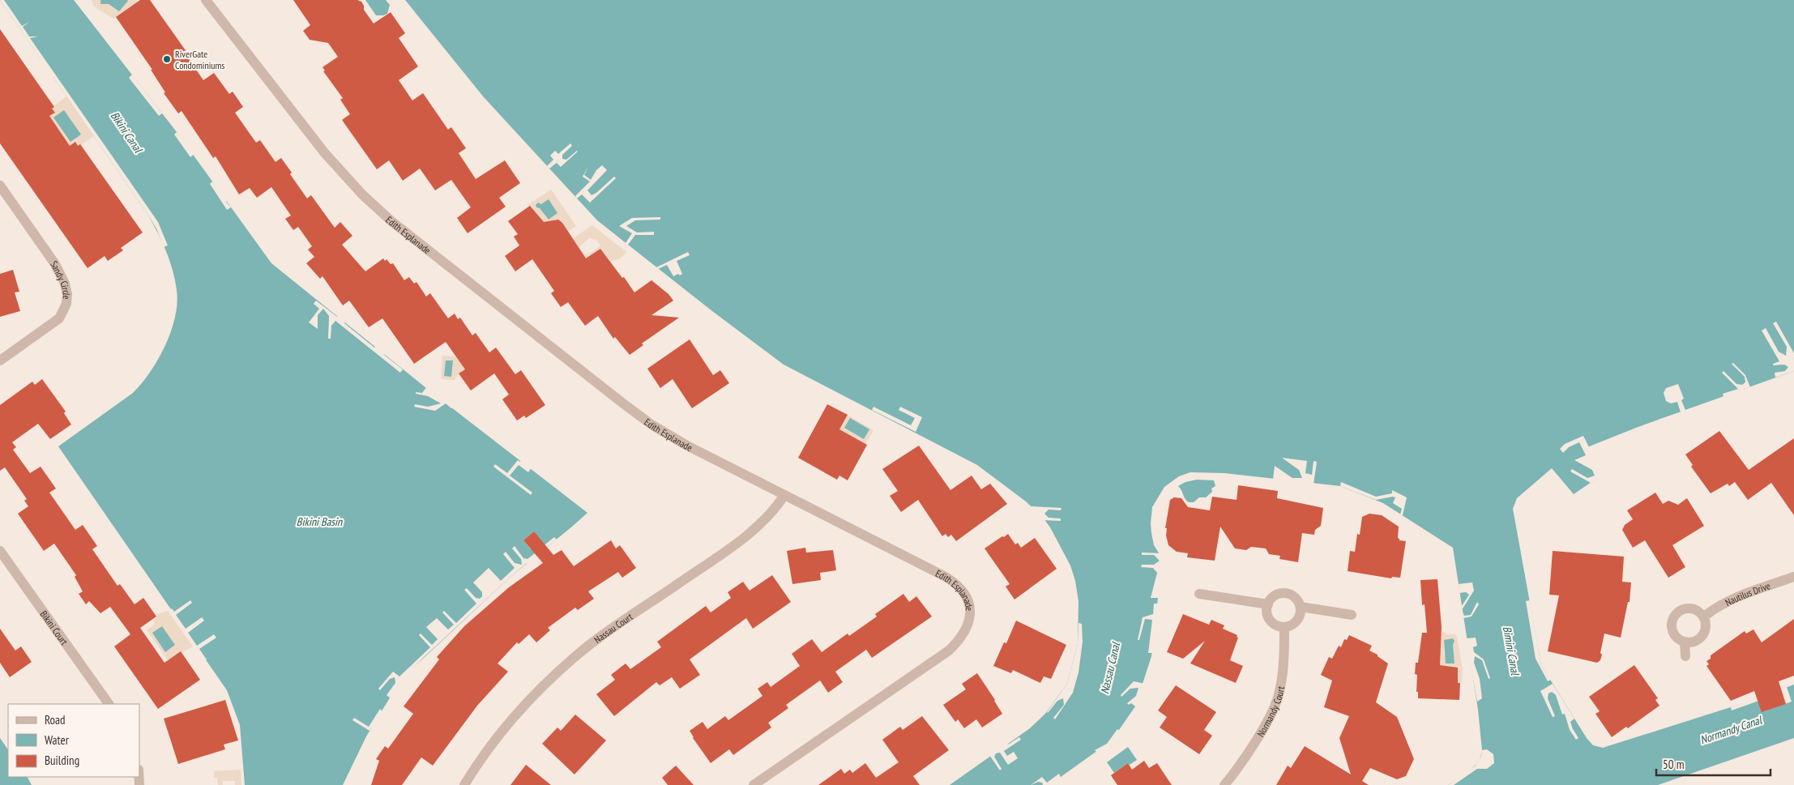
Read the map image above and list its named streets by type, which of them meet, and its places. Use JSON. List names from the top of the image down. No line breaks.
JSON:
{"streets":{"street":["Edith Esplanade","Sandy Circle","Nautilus Drive","Bikini Court","Nassau Court","Normandy Court"]},"crossings":[["Edith Esplanade","Nassau Court"]],"water":["Bikini Canal","Bikini Basin","Bimini Canal","Nassau Canal","Normandy Canal"],"places":["RiverGate Condominiums"],"legend":["Road","Water","Building"],"scale_bar":"50 m"}
